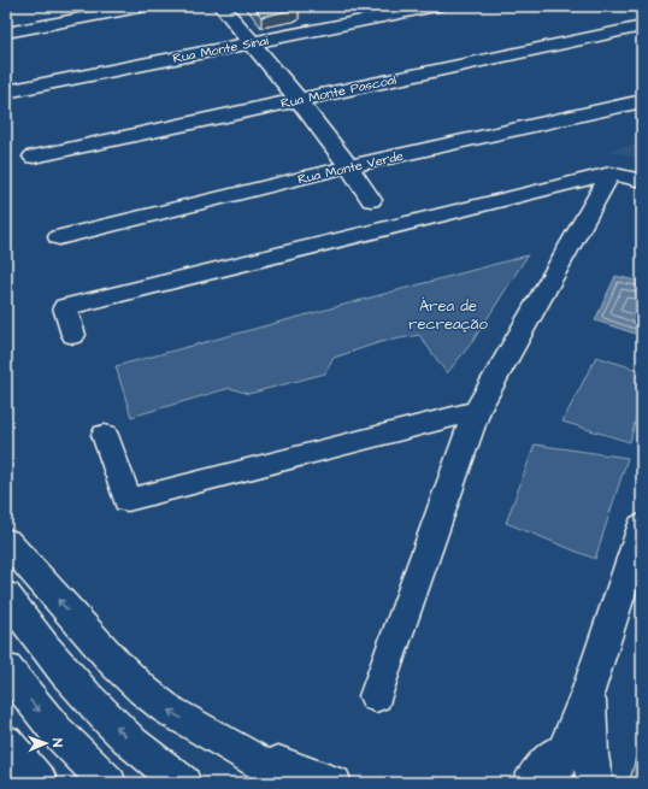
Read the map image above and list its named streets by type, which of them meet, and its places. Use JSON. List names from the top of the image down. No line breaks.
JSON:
{"streets":{"street":["Rua Monte Sinai","Rua Monte Pascoal","Rua Monte Verde"]},"parks":["Área de recreação"],"north":"right"}
